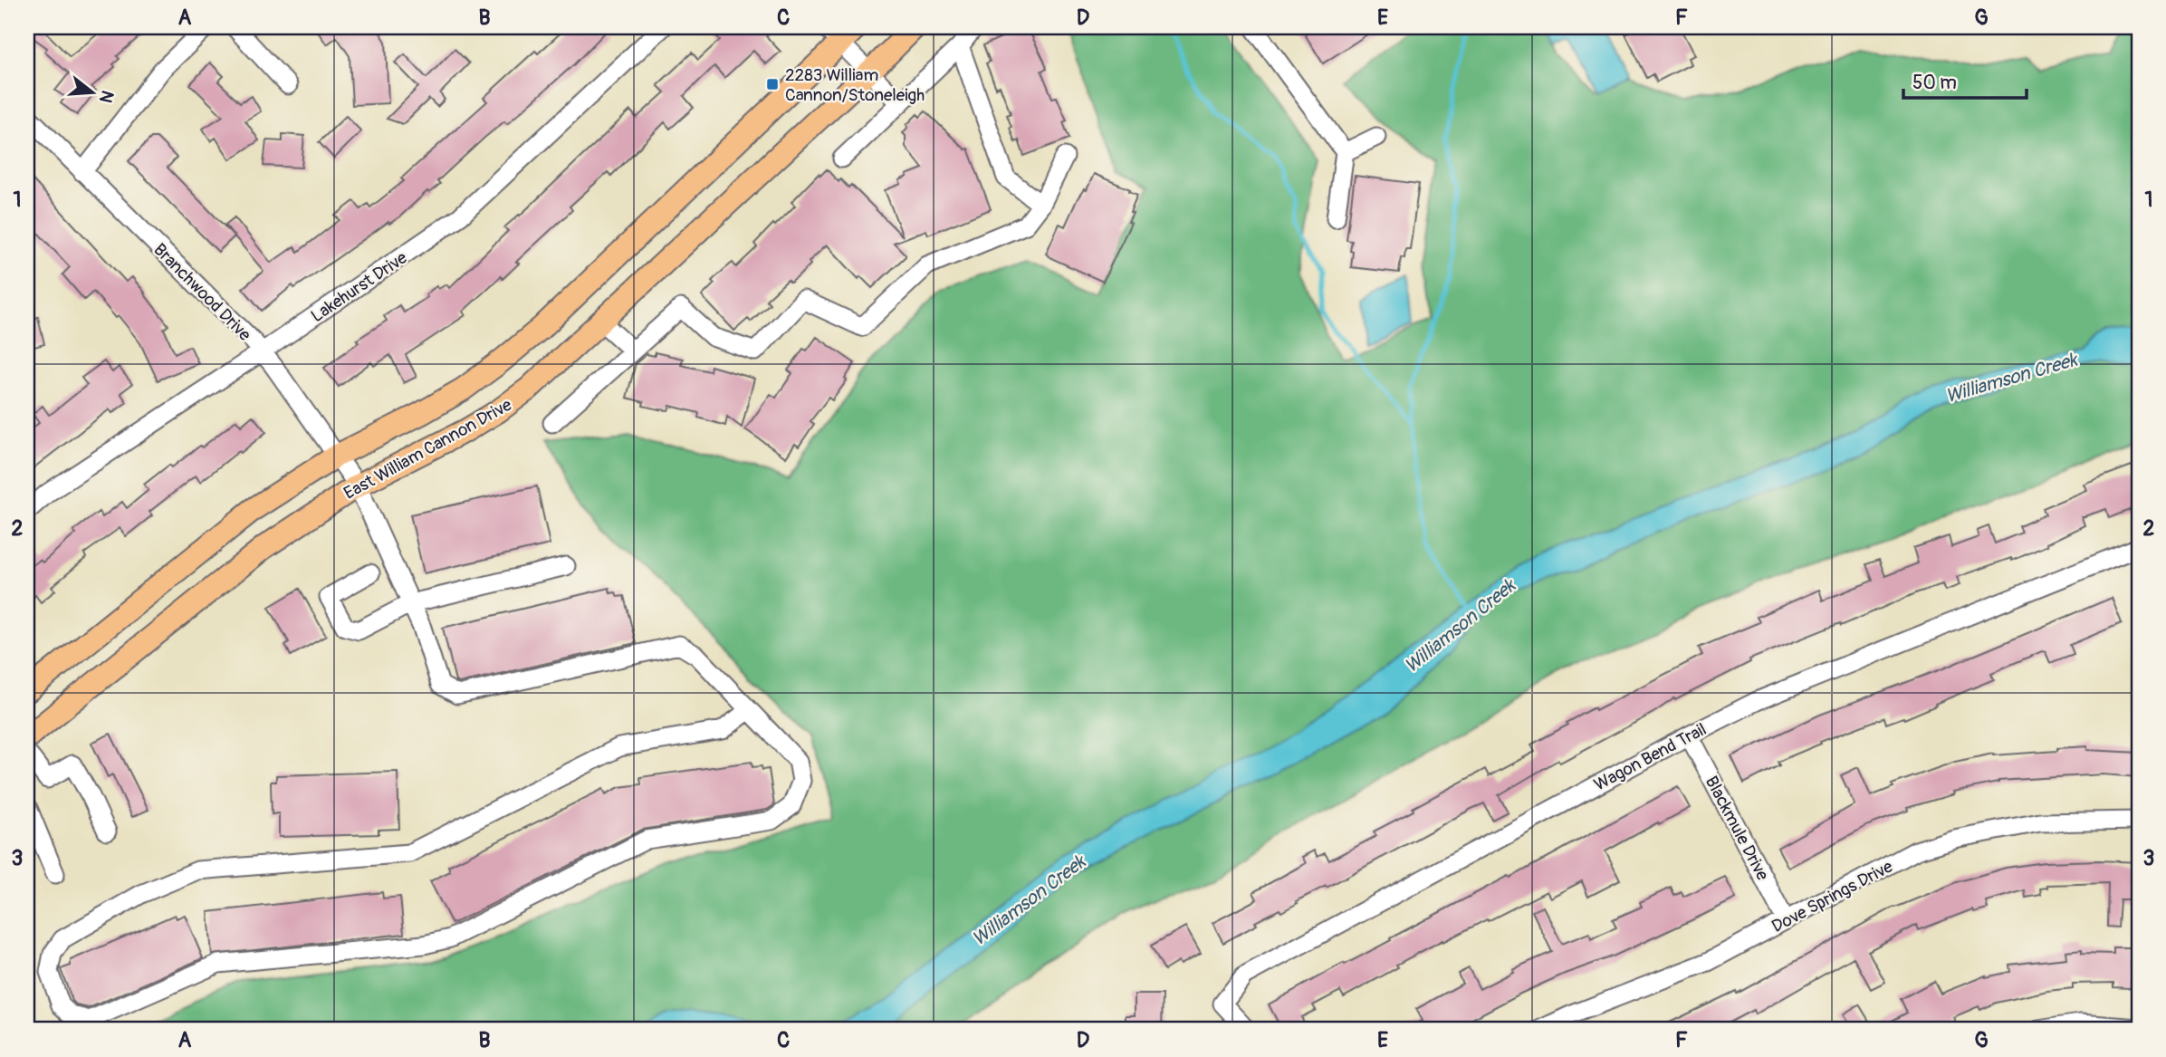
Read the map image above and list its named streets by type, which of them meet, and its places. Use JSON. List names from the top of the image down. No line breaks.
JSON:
{"streets":{"main road":["East William Cannon Drive"],"street":["Lakehurst Drive","Branchwood Drive","Wagon Bend Trail","Blackmule Drive","Dove Springs Drive"]},"crossings":[["Lakehurst Drive","Branchwood Drive"],["Branchwood Drive","East William Cannon Drive"],["Wagon Bend Trail","Blackmule Drive"],["Blackmule Drive","Dove Springs Drive"]],"water":["Williamson Creek"],"places":{"transit":["2283 William Cannon/Stoneleigh"]},"scale_bar":"50 m","north":"right","grid":{"columns":["A","B","C","D","E","F","G"],"rows":["1","2","3"]}}
